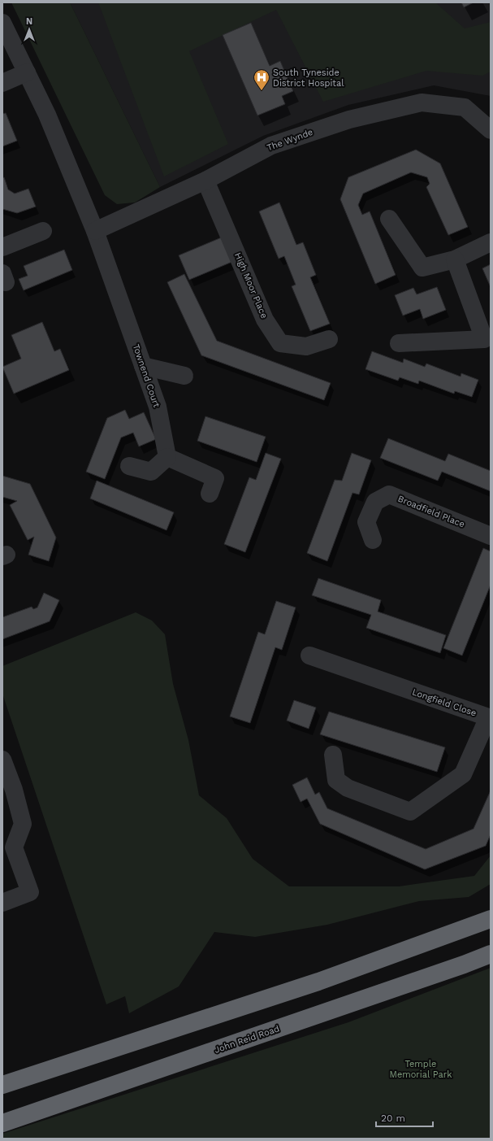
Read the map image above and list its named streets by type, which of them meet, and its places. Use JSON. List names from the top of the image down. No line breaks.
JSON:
{"streets":{"highway":["John Reid Road"],"street":["The Wynde","High Moor Place","Townend Court","Broadfield Place","Longfield Close"]},"crossings":[["The Wynde","High Moor Place"],["The Wynde","Townend Court"]],"parks":["Temple Memorial Park"],"places":{"hospital":["South Tyneside District Hospital"]},"scale_bar":"20 m","north":"top"}
